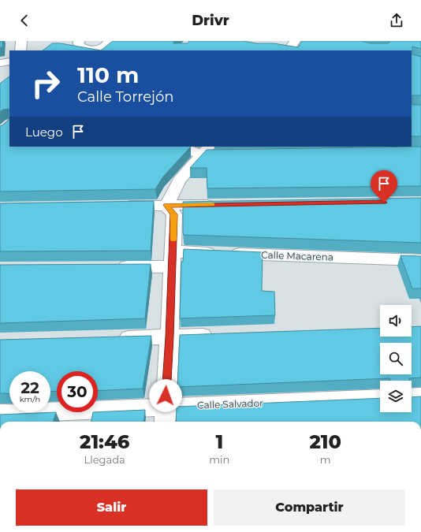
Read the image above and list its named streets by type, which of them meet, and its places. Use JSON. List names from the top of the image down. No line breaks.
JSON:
{"streets":{"street":["Calle Macarena","Calle Salvador"]},"page":{"header":"Drivr","turn":["110 m","Calle Torrejón"],"then":"Luego","speed":"22 km/h","limit":"30","eta":["21:46","Llegada","1","min","210","m"],"buttons":["Salir","Compartir"]}}
